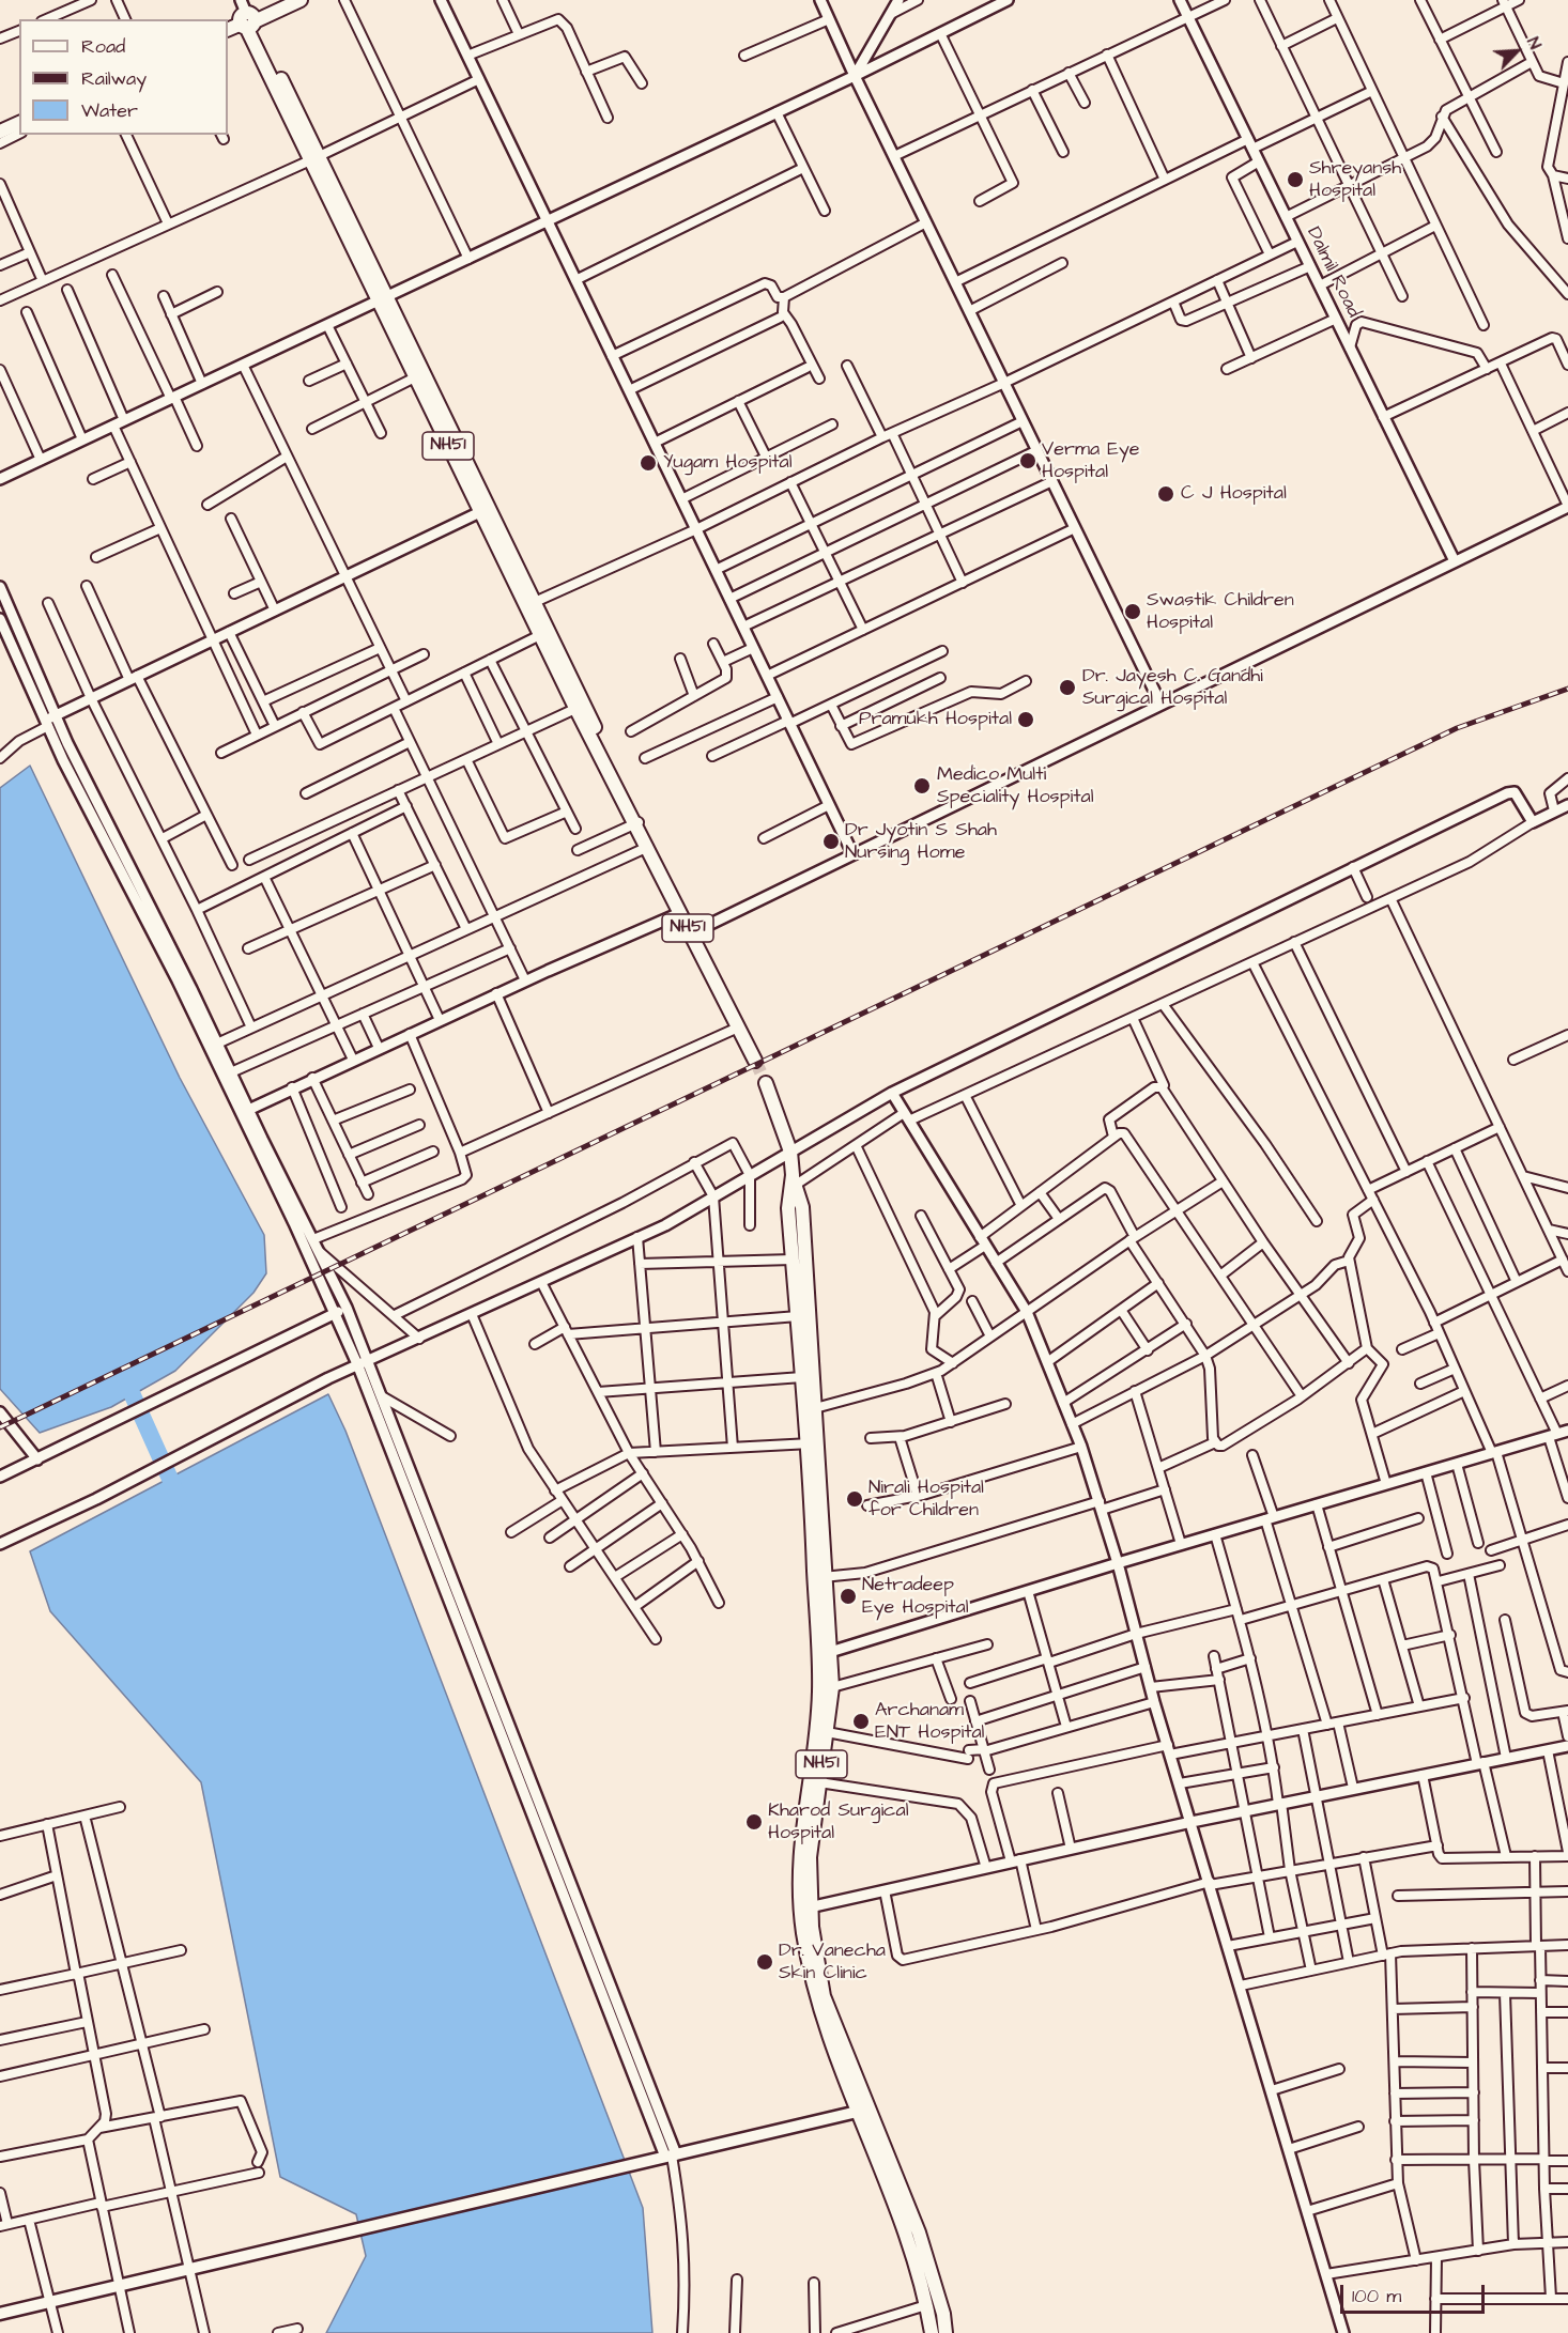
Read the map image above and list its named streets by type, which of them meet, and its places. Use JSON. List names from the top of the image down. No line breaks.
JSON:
{"streets":{"main road":["NH51"],"street":["Dalmil Road"]},"places":["Shreyansh Hospital","Verma Eye Hospital","Yugam Hospital","C J Hospital","Swastik Children Hospital","Dr. Jayesh C. Gandhi Surgical Hospital","Pramukh Hospital","Medico Multi Speciality Hospital","Dr Jyotin S Shah Nursing Home","Nirali Hospital for Children","Netradeep Eye Hospital","Archanam ENT Hospital","Kharod Surgical Hospital","Dr. Vanecha Skin Clinic"],"legend":["Road","Railway","Water"],"scale_bar":"100 m","north":"top right"}
